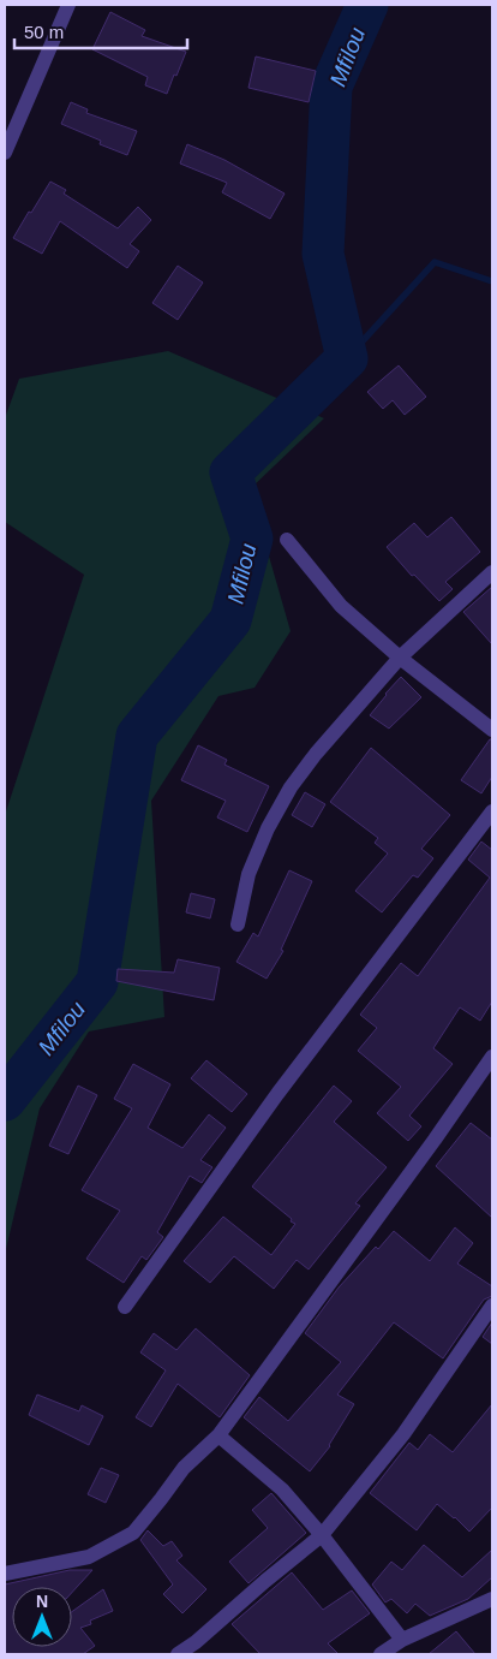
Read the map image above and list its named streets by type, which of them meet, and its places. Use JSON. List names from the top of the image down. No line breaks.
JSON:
{"water":["Mfilou"],"scale_bar":"50 m","north":"top"}
